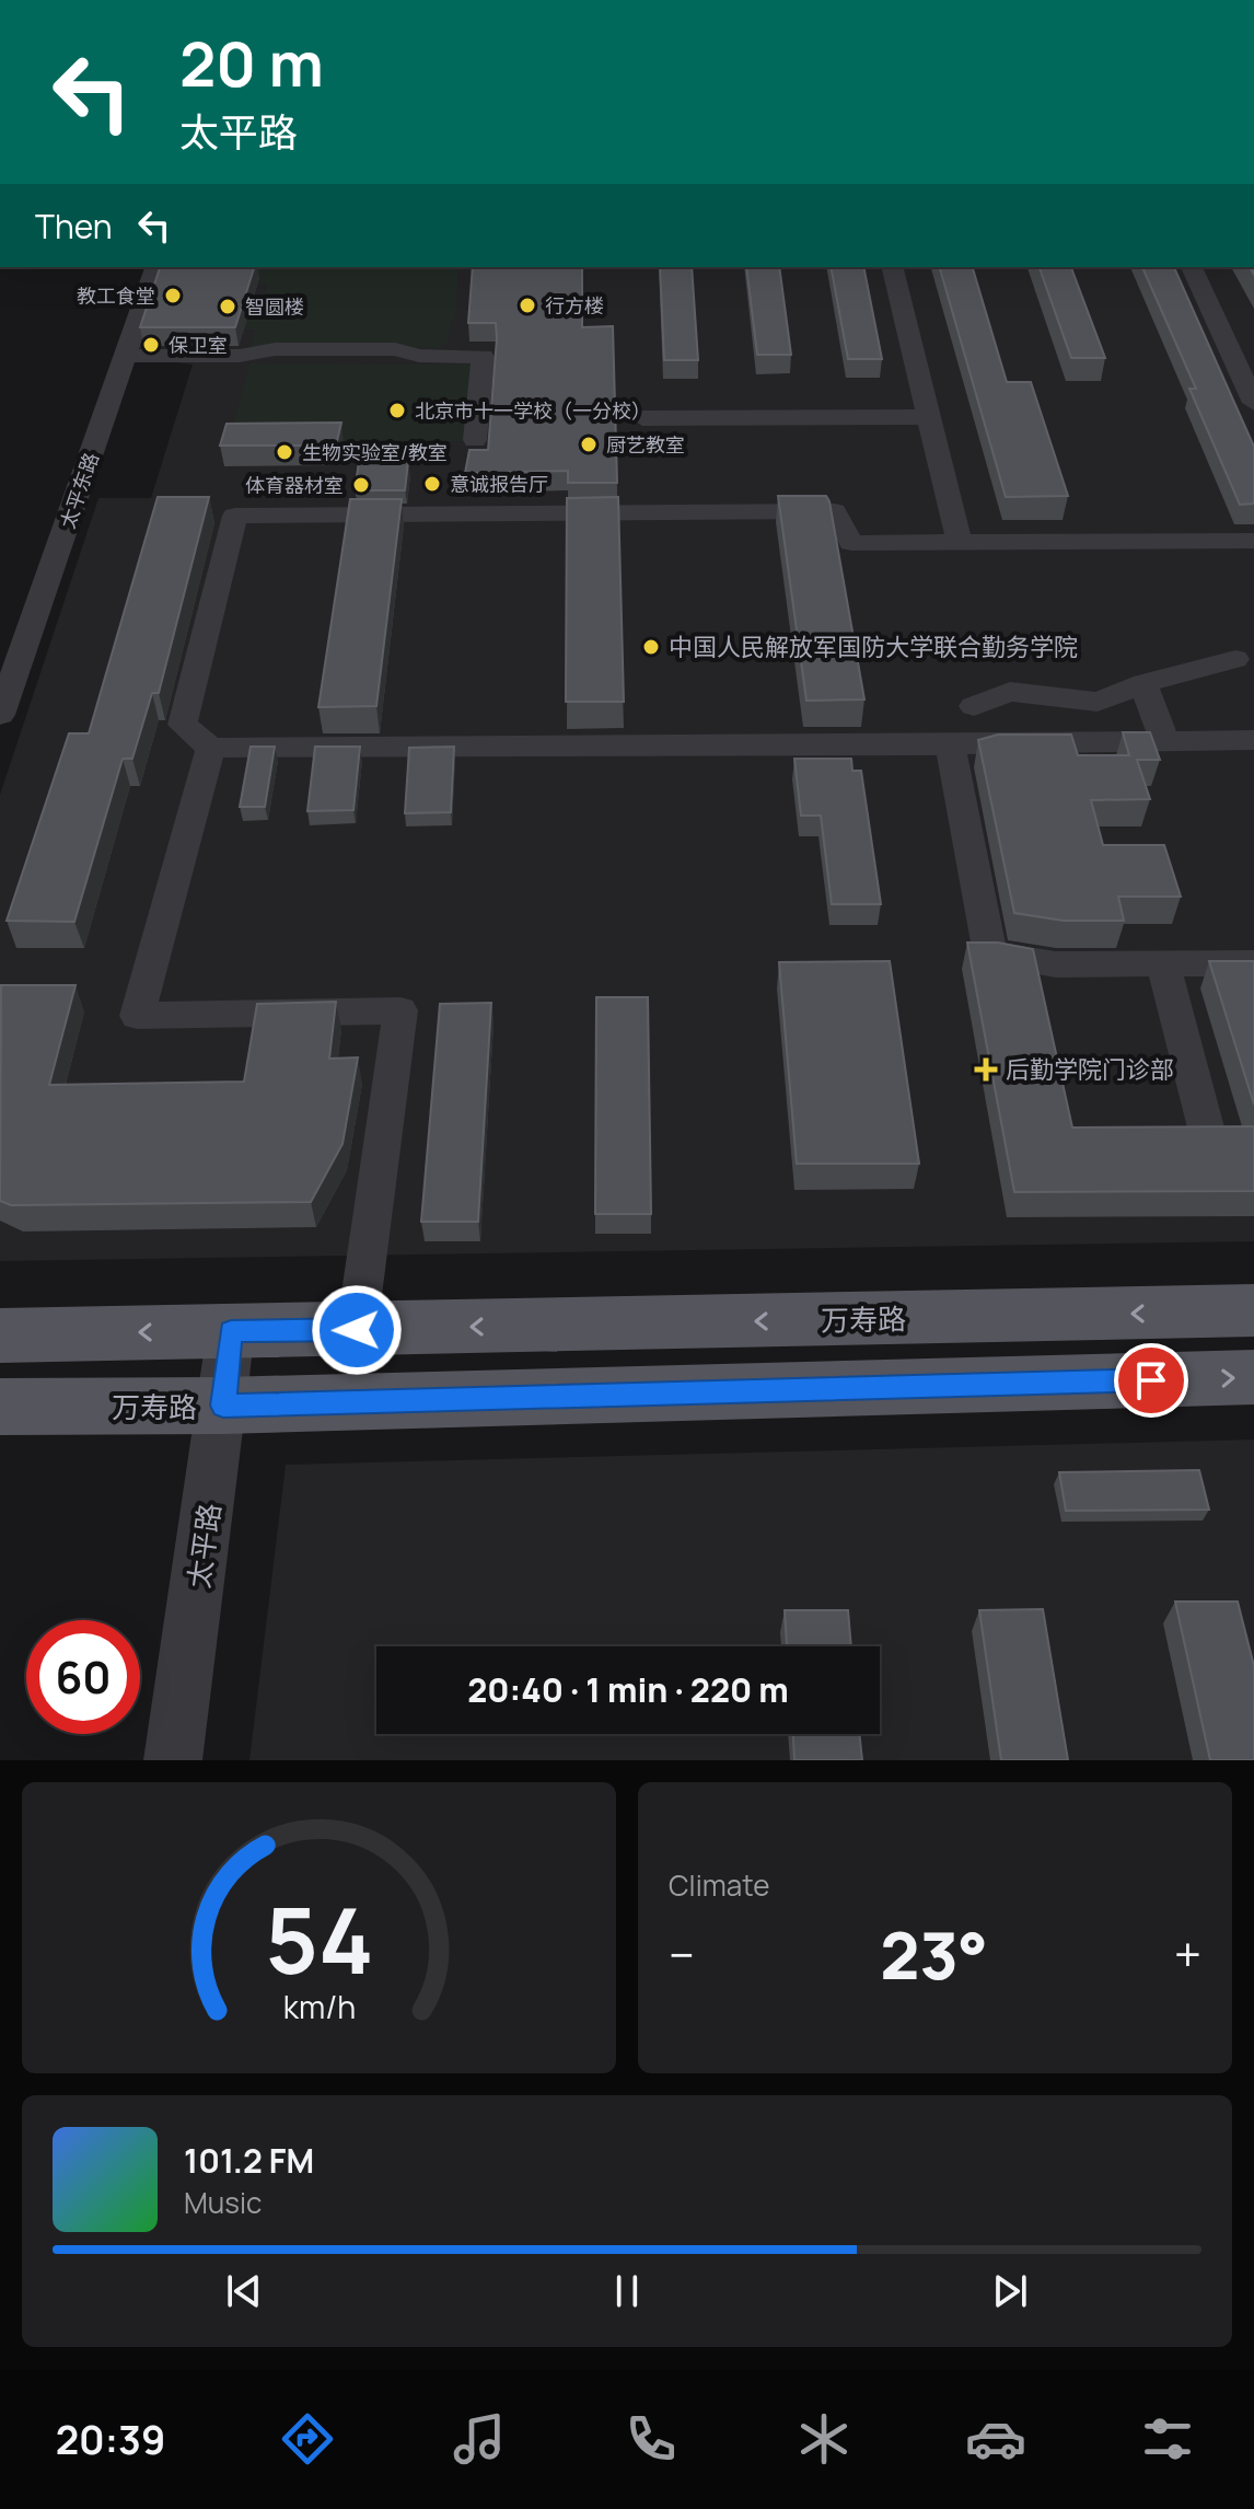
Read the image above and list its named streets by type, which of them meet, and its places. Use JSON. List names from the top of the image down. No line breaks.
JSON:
{"streets":{"main road":["万寿路"],"street":["太平东路","太平路"]},"crossings":[["万寿路","太平路"]],"places":{"other":["教工食堂","行方楼","智圆楼","保卫室","北京市十一学校（一分校）","厨艺教室","生物实验室/教室","意诚报告厅","体育器材室","中国人民解放军国防大学联合勤务学院"],"health":["后勤学院门诊部"]},"page":{"turn":["20 m","太平路"],"then":"Then","limit":"60","trip":"20:40 · 1 min · 220 m","tile":"Climate","heat":["−","23°","+"],"song":["101.2 FM","Music"],"tabs":"20:39","gauge":["54","km/h"]}}
